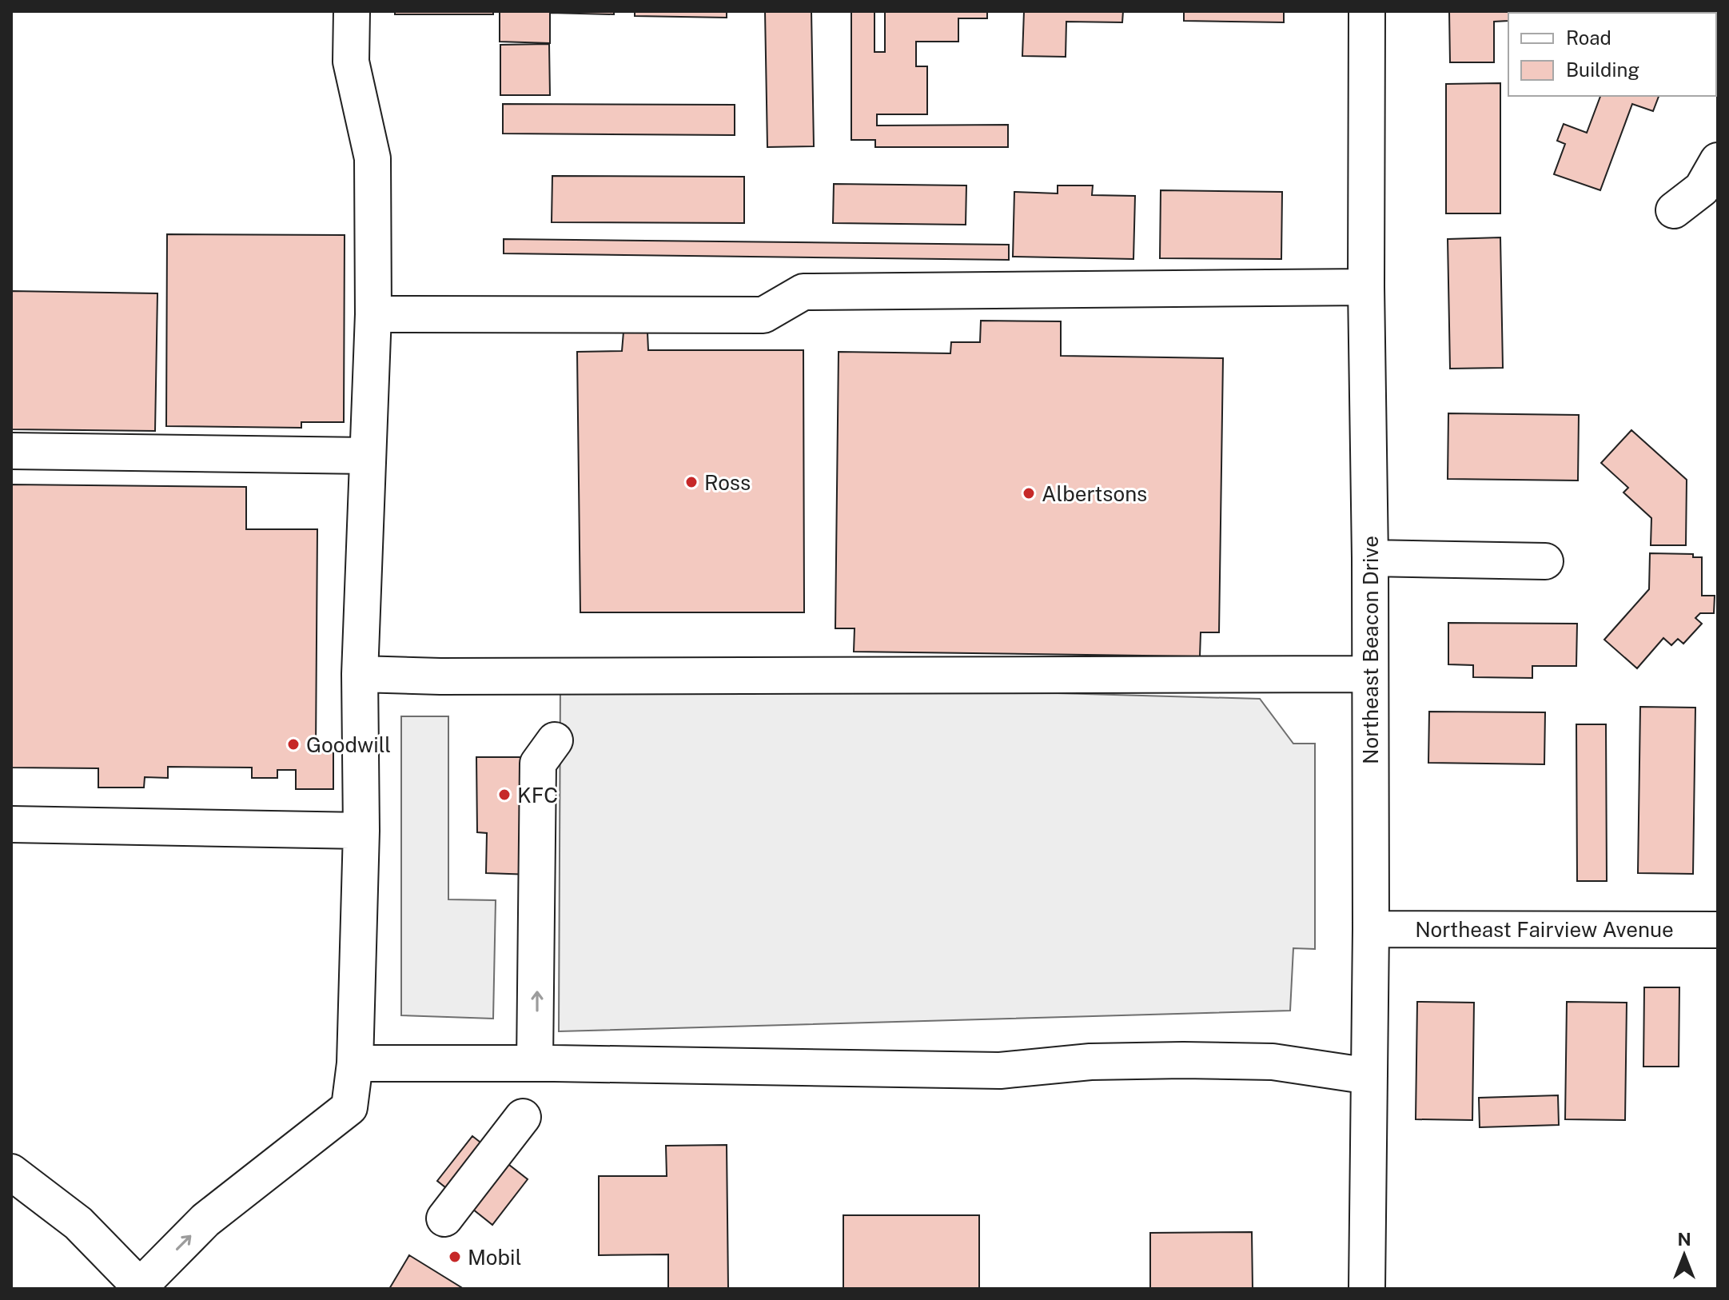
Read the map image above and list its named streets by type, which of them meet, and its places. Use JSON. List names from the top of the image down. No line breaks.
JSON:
{"streets":{"street":["Northeast Beacon Drive","Northeast Fairview Avenue"]},"crossings":[["Northeast Beacon Drive","Northeast Fairview Avenue"]],"places":["Ross","Albertsons","Goodwill","KFC","Mobil"],"legend":["Road","Building"],"north":"top"}
